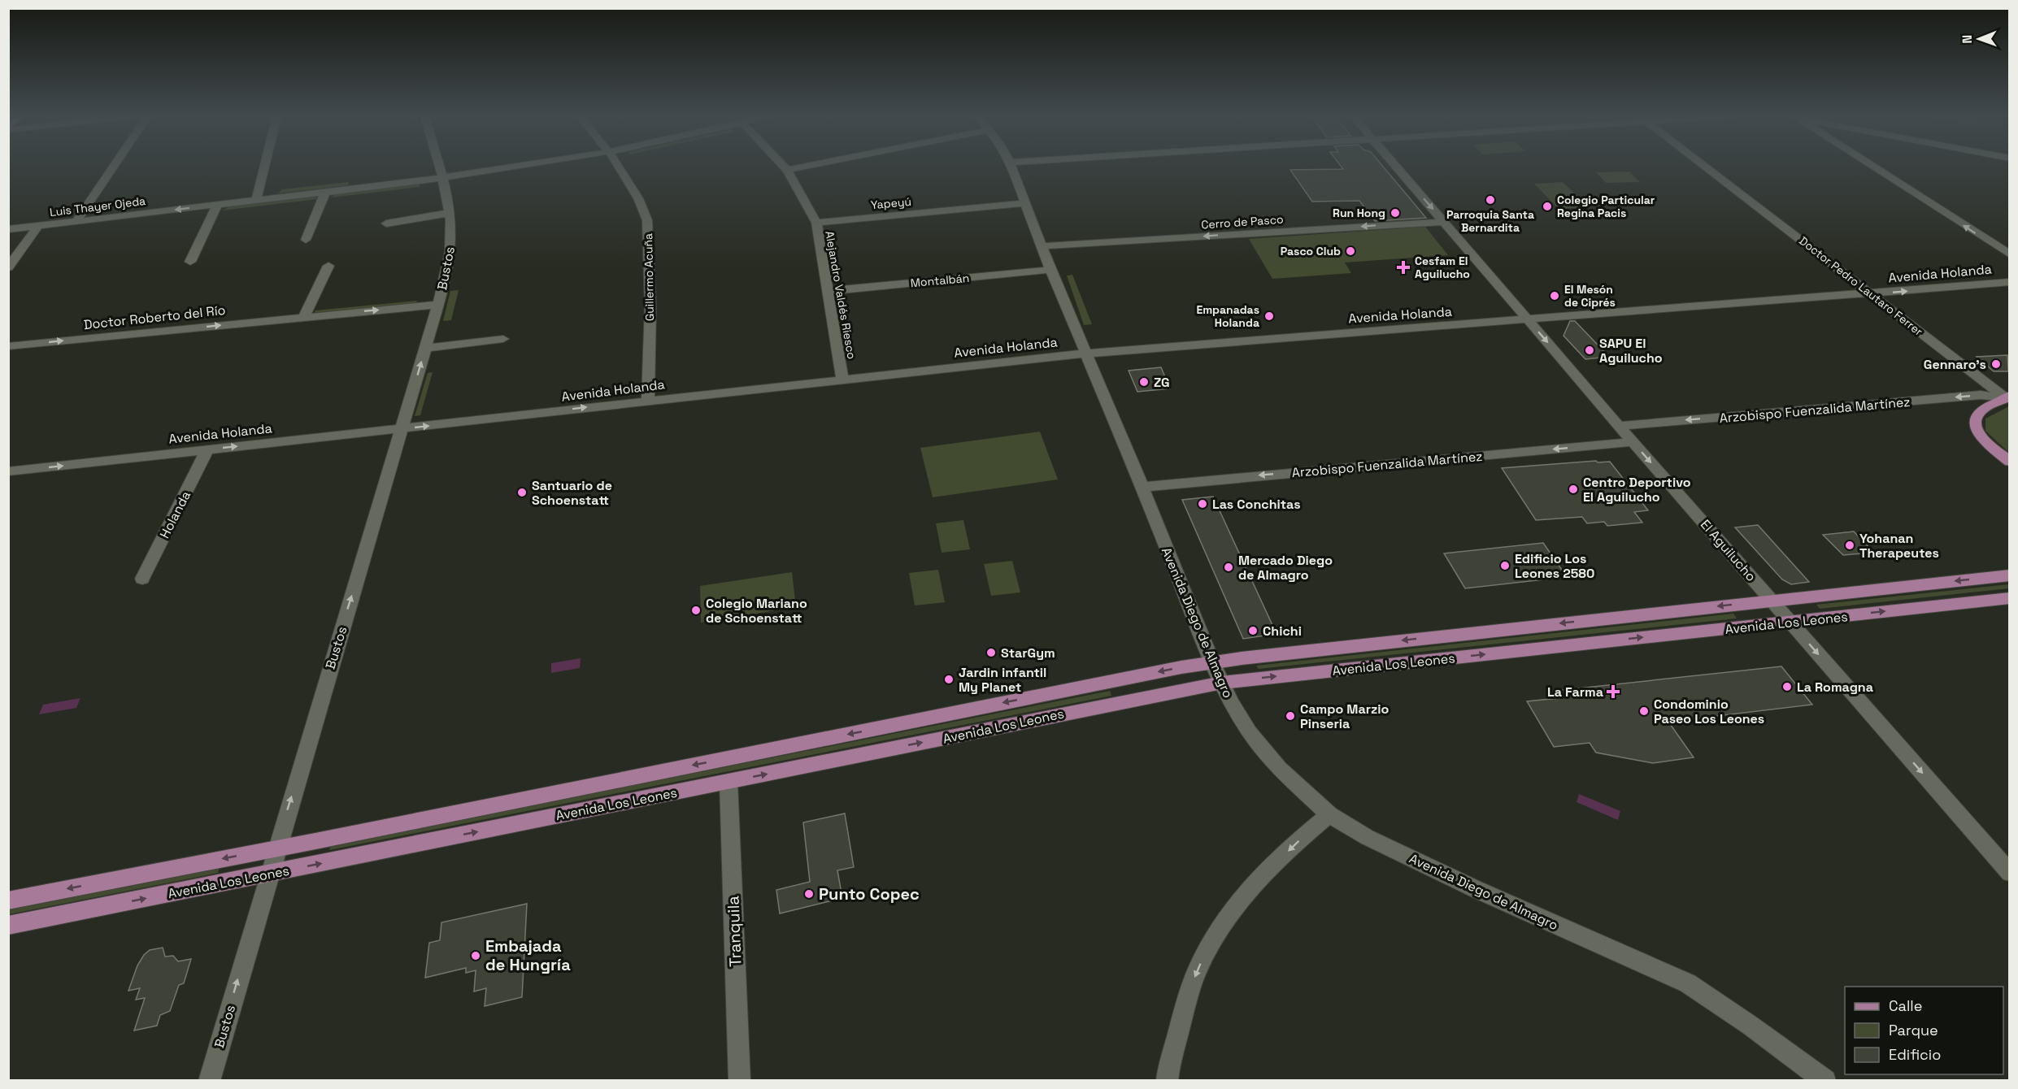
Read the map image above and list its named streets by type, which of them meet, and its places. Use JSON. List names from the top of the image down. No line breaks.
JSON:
{"streets":{"main road":["Avenida Los Leones"],"street":["Yapeyú","Luis Thayer Ojeda","Cerro de Pasco","Bustos","Avenida Holanda","Guillermo Acuña","Montalbán","Doctor Pedro Lautaro Ferrer","Alejandro Valdés Riesco","Doctor Roberto del Río","Arzobispo Fuenzalida Martínez","Holanda","El Aguilucho","Avenida Diego de Almagro","Tranquila"]},"crossings":[["Yapeyú","Alejandro Valdés Riesco"],["Yapeyú","Avenida Diego de Almagro"],["Luis Thayer Ojeda","Bustos"],["Cerro de Pasco","El Aguilucho"],["Cerro de Pasco","Avenida Diego de Almagro"],["Bustos","Avenida Holanda"],["Bustos","Doctor Roberto del Río"],["Bustos","Avenida Los Leones"],["Avenida Holanda","Guillermo Acuña"],["Avenida Holanda","Doctor Pedro Lautaro Ferrer"],["Avenida Holanda","Alejandro Valdés Riesco"],["Avenida Holanda","Holanda"],["Avenida Holanda","El Aguilucho"],["Avenida Holanda","Avenida Diego de Almagro"],["Montalbán","Alejandro Valdés Riesco"],["Montalbán","Avenida Diego de Almagro"],["Doctor Pedro Lautaro Ferrer","Arzobispo Fuenzalida Martínez"],["Arzobispo Fuenzalida Martínez","El Aguilucho"],["Arzobispo Fuenzalida Martínez","Avenida Diego de Almagro"],["El Aguilucho","Avenida Los Leones"],["Avenida Diego de Almagro","Avenida Los Leones"],["Avenida Los Leones","Tranquila"]],"one_way":["Cerro de Pasco","Bustos","Avenida Holanda","Doctor Roberto del Río","Arzobispo Fuenzalida Martínez","El Aguilucho"],"places":{"other":["Parroquia Santa Bernardita","Colegio Particular Regina Pacis","Run Hong","Pasco Club","El Mesón de Ciprés","Empanadas Holanda","SAPU El Aguilucho","Gennaro's","ZG","Centro Deportivo El Aguilucho","Santuario de Schoenstatt","Las Conchitas","Yohanan Therapeutes","Edificio Los Leones 2580","Mercado Diego de Almagro","Colegio Mariano de Schoenstatt","Chichi","StarGym","Jardin infantil My Planet","La Romagna","Condominio Paseo Los Leones","Campo Marzio Pinseria","Punto Copec","Embajada de Hungría"],"health":["Cesfam El Aguilucho","La Farma"]},"legend":["Calle","Parque","Edificio"],"north":"left"}
